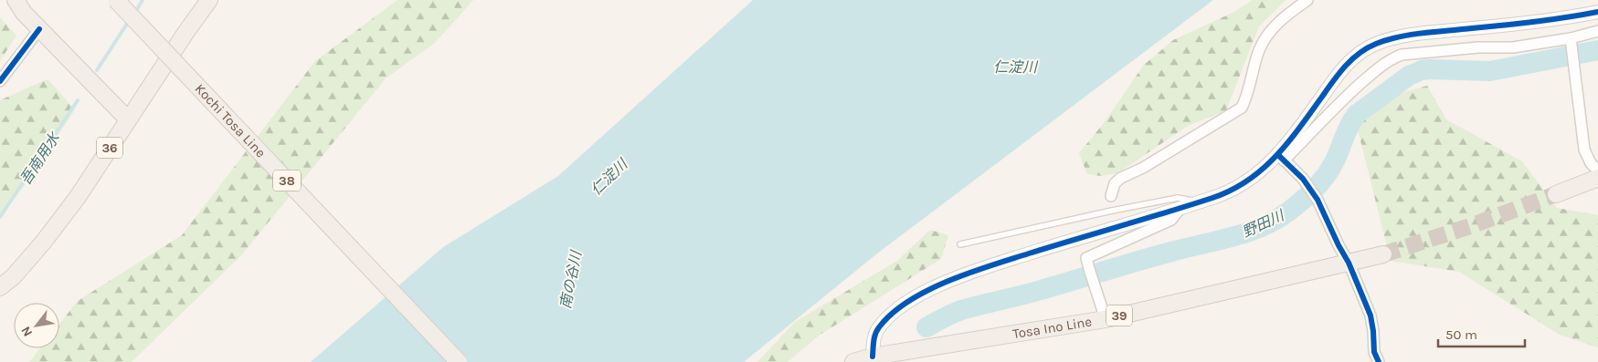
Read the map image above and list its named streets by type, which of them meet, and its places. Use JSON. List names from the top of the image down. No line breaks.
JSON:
{"streets":{"main road":["Kochi Tosa Line","36","38","39","Tosa Ino Line"]},"water":["仁淀川","吾南用水","野田川","南の谷川"],"scale_bar":"50 m","north":"bottom left"}
